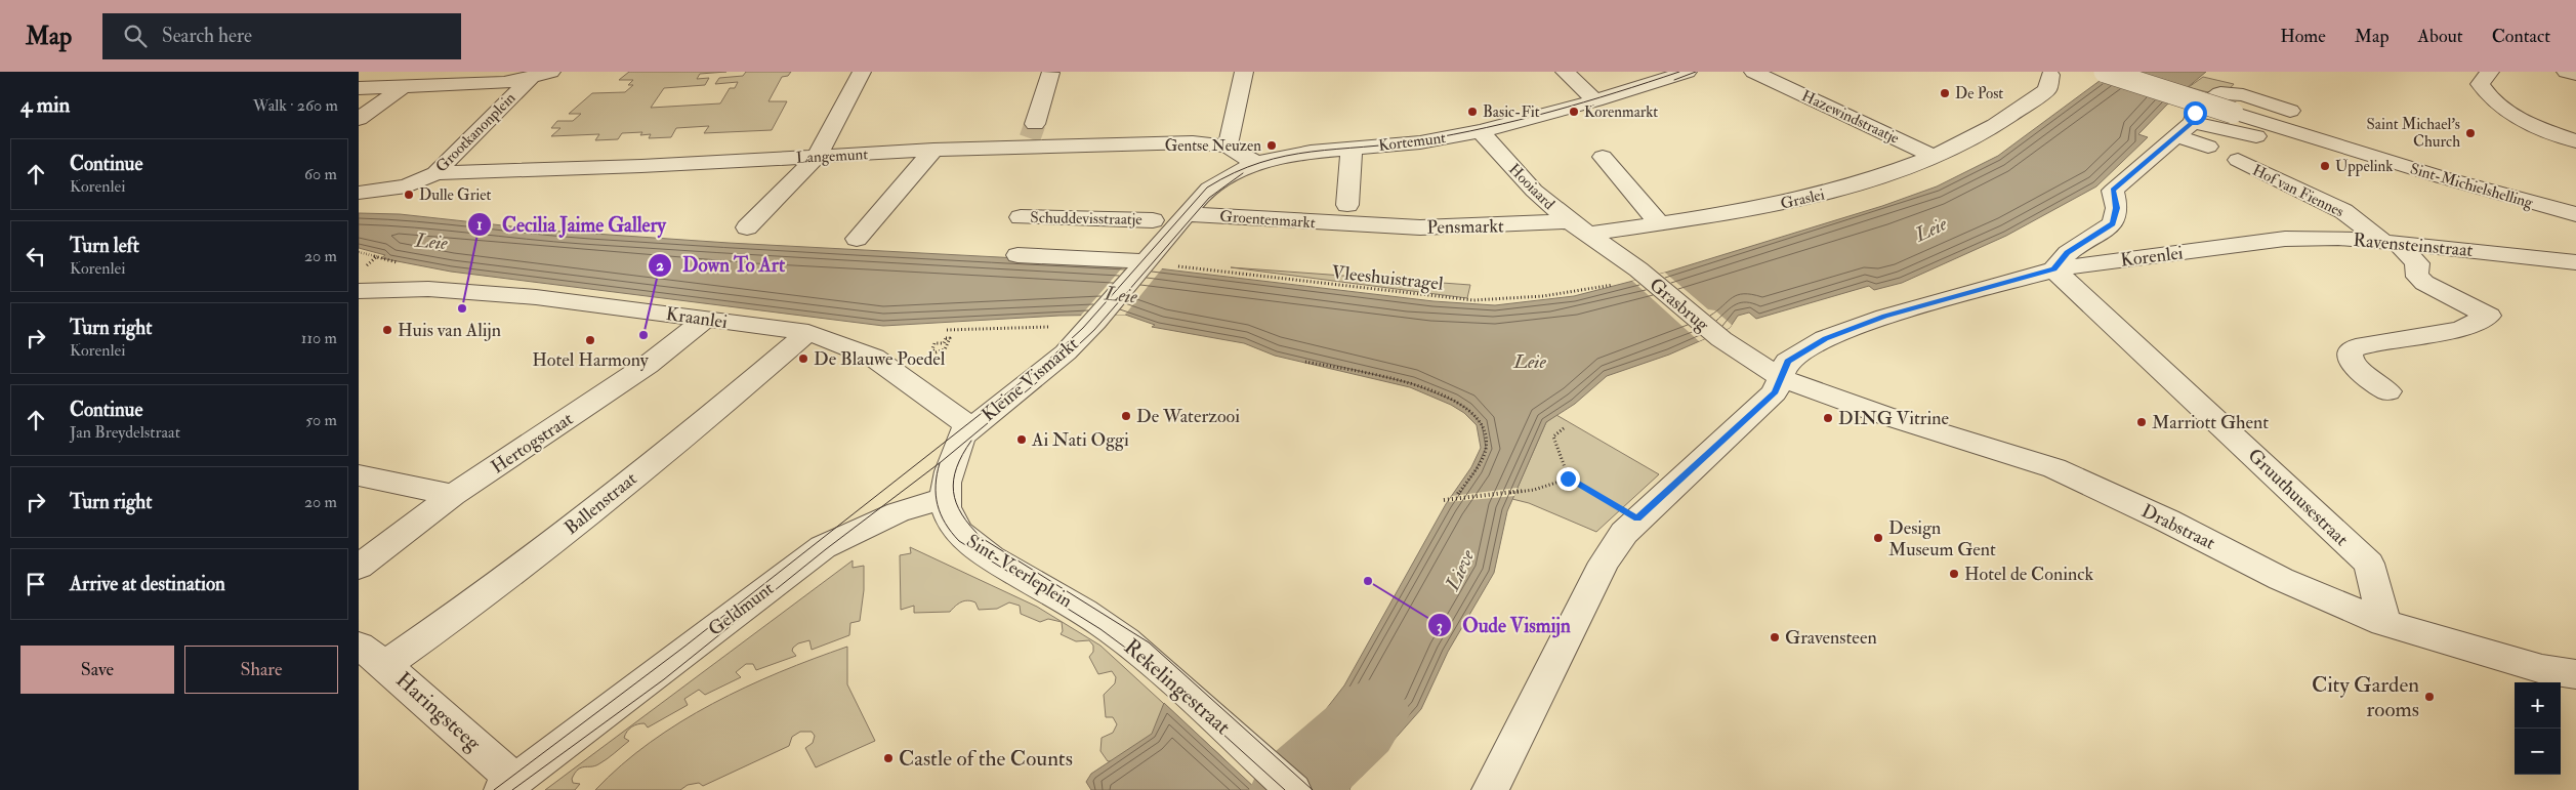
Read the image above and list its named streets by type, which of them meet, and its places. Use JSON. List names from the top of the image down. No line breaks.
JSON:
{"streets":{"street":["Hazewindstraatje","Grootkanonplein","Kortemunt","Langemunt","Sint-Michielshelling","Hooiaard","Hof van Fiennes","Graslei","Schuddevisstraatje","Groentenmarkt","Pensmarkt","Ravensteinstraat","Korenlei","Grasbrug","Kraanlei","Kleine Vismarkt","Hertogstraat","Gruuthuusestraat","Ballenstraat","Drabstraat","Sint-Veerleplein","Geldmunt","Rekelingestraat","Haringsteeg"],"path":["Vleeshuistragel"]},"crossings":[["Hazewindstraatje","Graslei"],["Grootkanonplein","Langemunt"],["Kortemunt","Hooiaard"],["Kortemunt","Groentenmarkt"],["Hooiaard","Graslei"],["Hooiaard","Pensmarkt"],["Hof van Fiennes","Ravensteinstraat"],["Groentenmarkt","Pensmarkt"],["Groentenmarkt","Vleeshuistragel"],["Groentenmarkt","Kleine Vismarkt"],["Ravensteinstraat","Korenlei"],["Korenlei","Grasbrug"],["Korenlei","Gruuthuusestraat"],["Korenlei","Drabstraat"],["Vleeshuistragel","Grasbrug"],["Vleeshuistragel","Kleine Vismarkt"],["Grasbrug","Drabstraat"],["Kraanlei","Kleine Vismarkt"],["Kraanlei","Hertogstraat"],["Kraanlei","Ballenstraat"],["Gruuthuusestraat","Drabstraat"],["Ballenstraat","Haringsteeg"],["Sint-Veerleplein","Geldmunt"],["Sint-Veerleplein","Rekelingestraat"],["Geldmunt","Haringsteeg"]],"water":["Leie","Lieve"],"places":["De Post","Basic-Fit","Korenmarkt","Saint Michael's Church","Gentse Neuzen","Uppelink","Dulle Griet","Cecilia Jaime Gallery","Huis van Alijn","Down To Art","Hotel Harmony","De Blauwe Poedel","De Waterzooi","DING Vitrine","Marriott Ghent","Ai Nati Oggi","Design Museum Gent","Hotel de Coninck","Oude Vismijn","Gravensteen","City Garden rooms","Castle of the Counts"],"page":{"header":"Map","search":"Search here","nav":["Home","Map","About","Contact"],"heading":["4 min","Walk · 260 m"],"list":[["Continue","Korenlei","60 m"],["Turn left","Korenlei","20 m"],["Turn right","Korenlei","110 m"],["Continue","Jan Breydelstraat","50 m"],["Turn right","20 m"],"Arrive at destination"],"buttons":["Save","Share"],"map_buttons":["+","−"]}}
